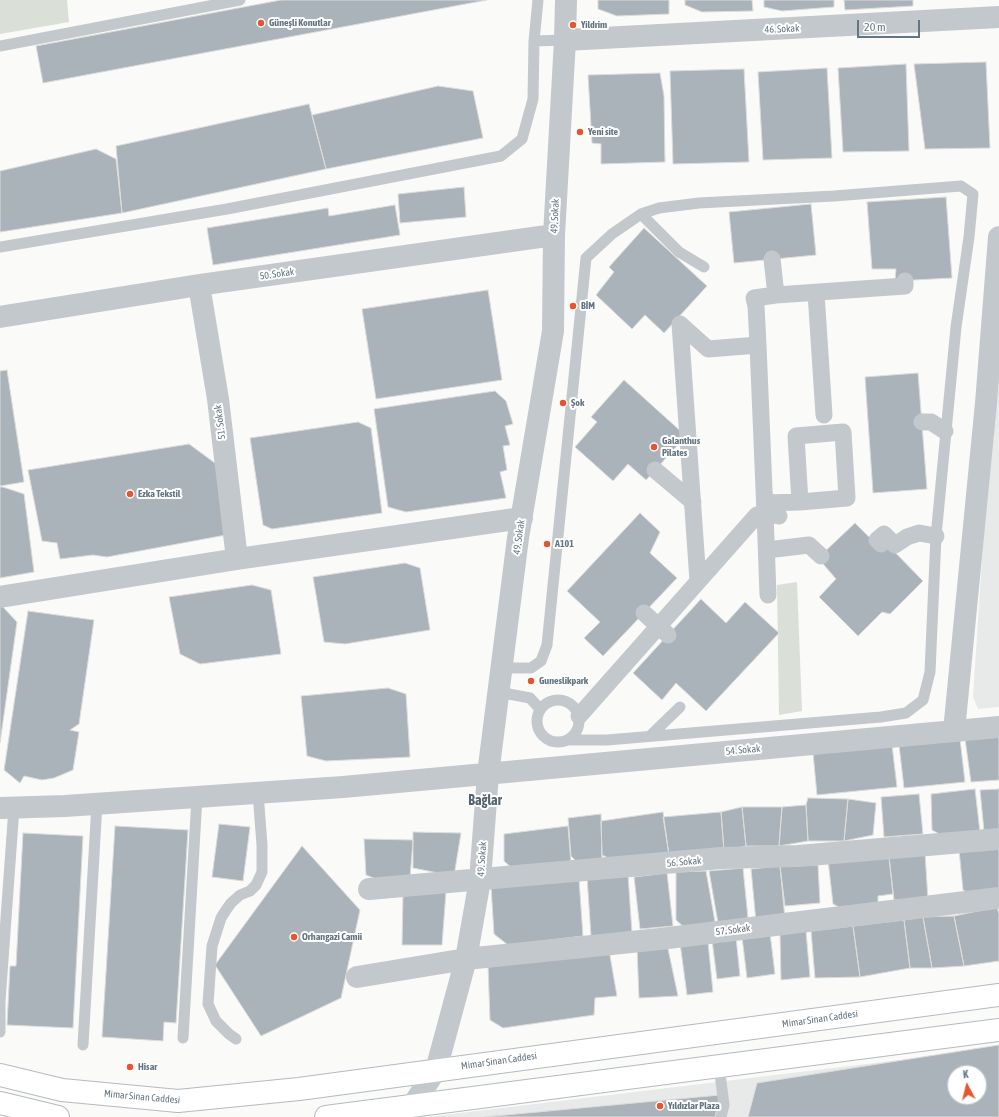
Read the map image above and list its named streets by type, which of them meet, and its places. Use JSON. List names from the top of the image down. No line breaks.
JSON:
{"streets":{"main road":["Mimar Sinan Caddesi"],"street":["46. Sokak","49. Sokak","50. Sokak","51. Sokak","54. Sokak","56. Sokak","57. Sokak"]},"crossings":[["46. Sokak","49. Sokak"],["49. Sokak","50. Sokak"],["49. Sokak","54. Sokak"],["49. Sokak","56. Sokak"],["49. Sokak","57. Sokak"],["49. Sokak","Mimar Sinan Caddesi"],["50. Sokak","51. Sokak"]],"districts":["Bağlar"],"places":["Güneşli Konutlar","Yildrim","Yeni site","BİM","Şok","Galanthus Pilates","Ezka Tekstil","A101","Guneslikpark","Orhangazi Camii","Hisar","Yıldızlar Plaza"],"scale_bar":"20 m","north":"top"}
